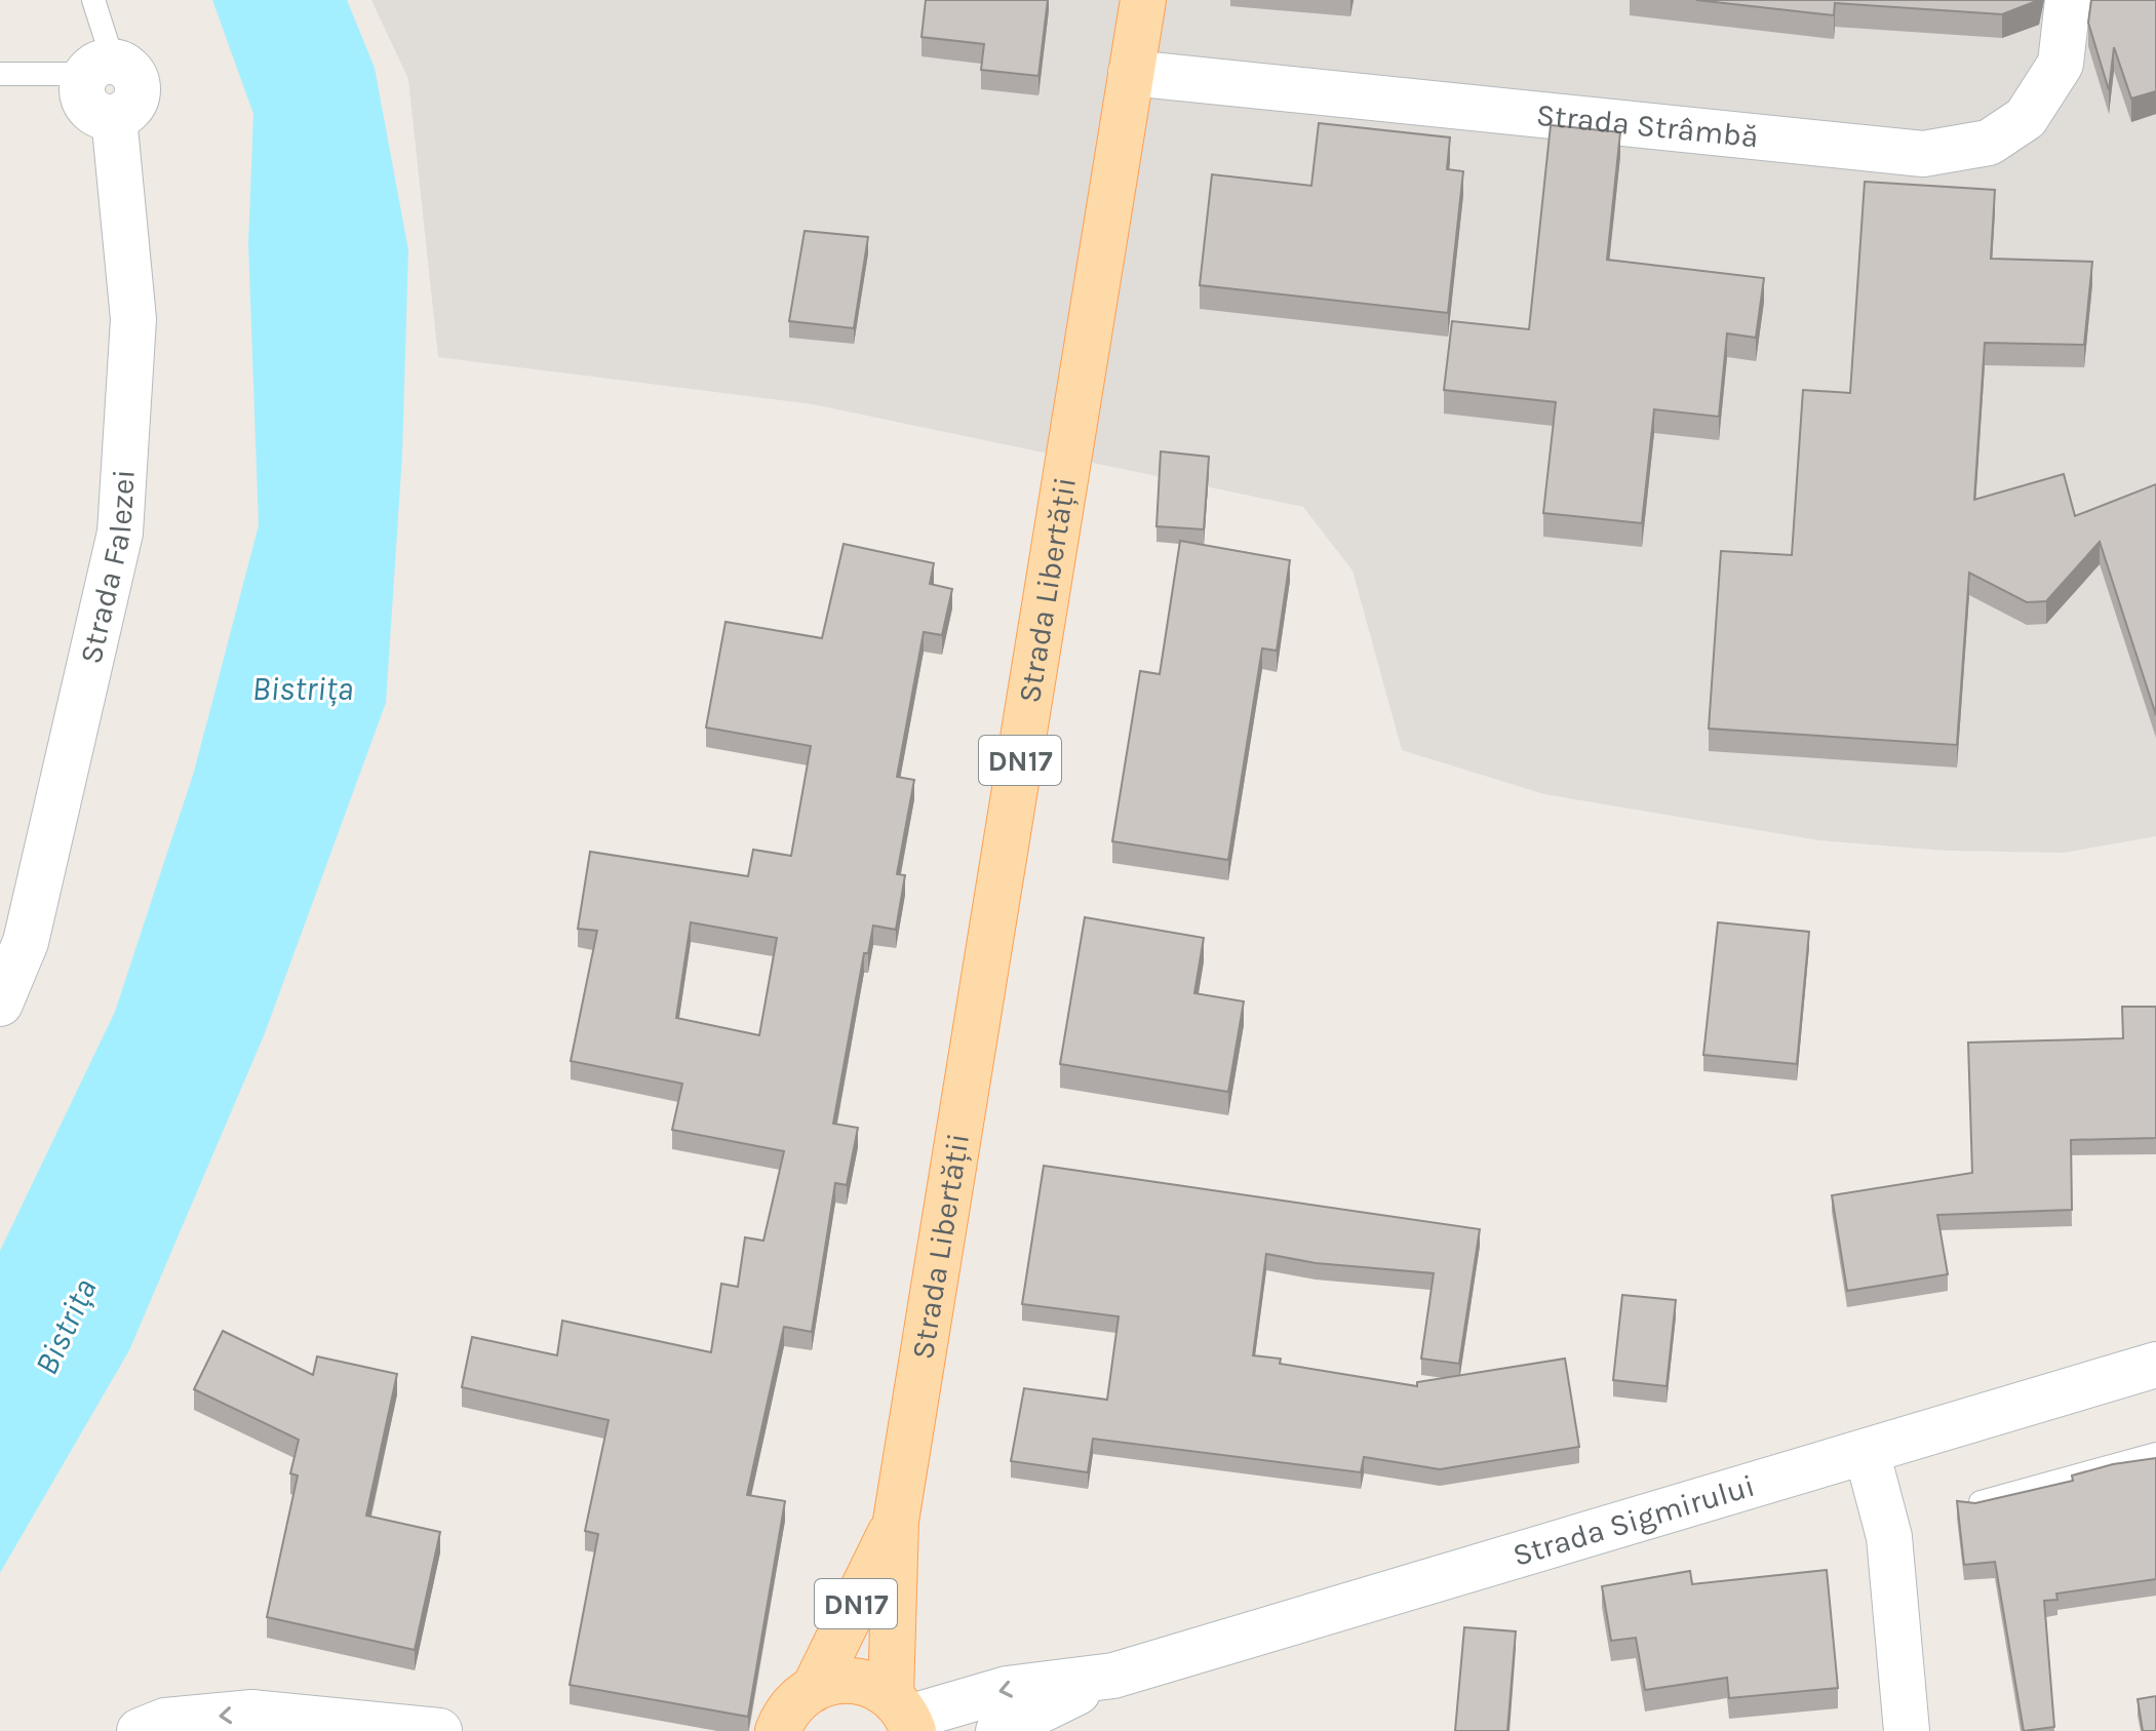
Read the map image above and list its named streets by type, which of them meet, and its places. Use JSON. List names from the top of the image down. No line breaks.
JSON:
{"streets":{"main road":["Strada Libertății","DN17"],"street":["Strada Strâmbă","Strada Falezei","Strada Sigmirului"]},"crossings":[["Strada Strâmbă","Strada Libertății"],["Strada Libertății","Strada Sigmirului"]],"water":["Bistrița"]}
